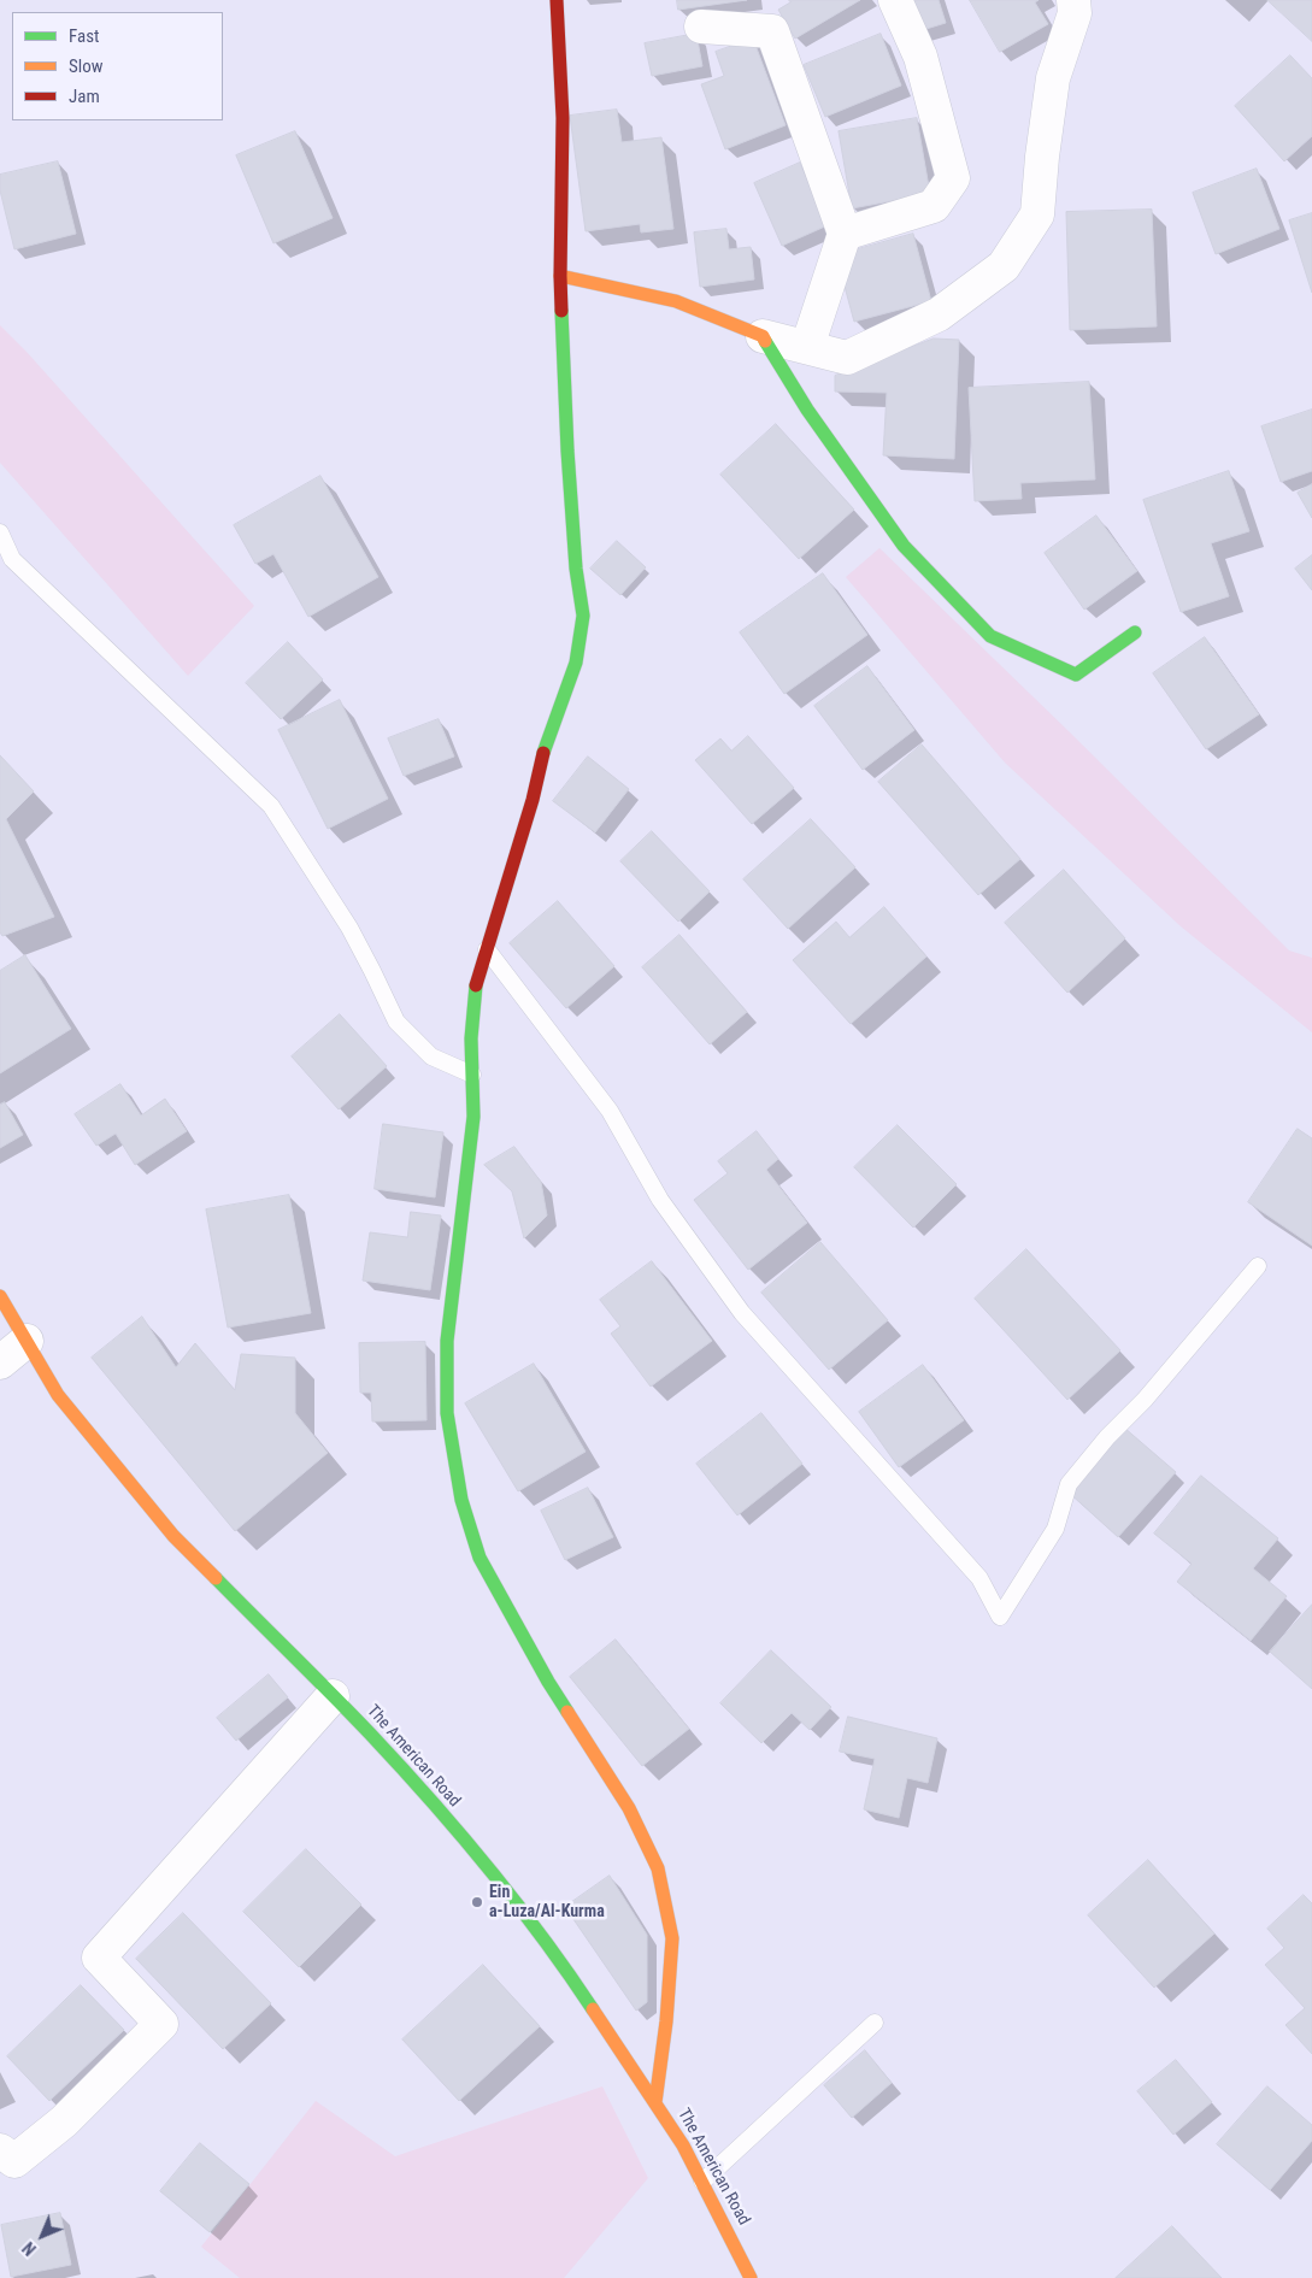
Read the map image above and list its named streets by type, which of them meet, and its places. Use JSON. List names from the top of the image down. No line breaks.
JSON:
{"streets":{"street":["The American Road"]},"places":["Ein a-Luza/Al-Kurma"],"legend":["Fast","Slow","Jam"],"north":"bottom left"}
